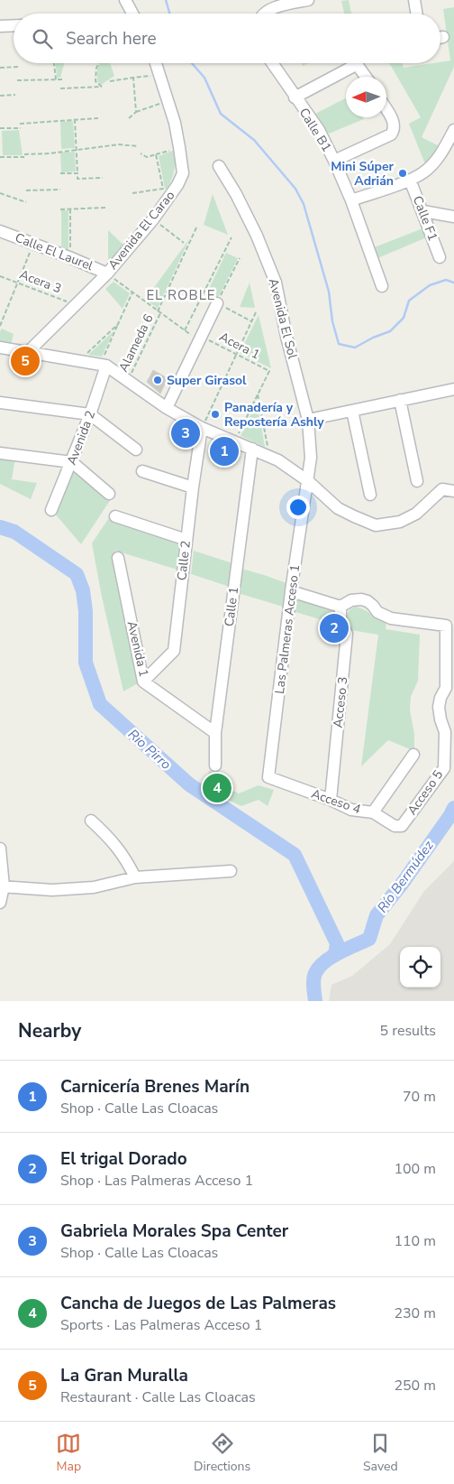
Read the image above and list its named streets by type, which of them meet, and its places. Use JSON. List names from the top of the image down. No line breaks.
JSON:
{"streets":{"street":["Calle B1","Calle F1","Avenida El Carao","Calle El Laurel","Avenida El Sol","Avenida 2","Calle 2","Calle 1","Las Palmeras Acceso 1","Avenida 1","Acceso 3","Acceso 5","Acceso 4"],"path":["Acera 3","Alameda 6","Acera 1"]},"crossings":[["Avenida El Carao","Calle El Laurel"],["Avenida El Carao","Acera 3"],["Avenida El Carao","Acera 1"],["Calle El Laurel","Acera 1"],["Avenida El Sol","Las Palmeras Acceso 1"],["Alameda 6","Acera 1"],["Calle 2","Avenida 1"],["Calle 1","Avenida 1"],["Las Palmeras Acceso 1","Acceso 4"],["Acceso 3","Acceso 5"],["Acceso 3","Acceso 4"],["Acceso 5","Acceso 4"]],"districts":["EL ROBLE"],"water":["Rio Pirro","Río Bermúdez"],"places":["Mini Súper Adrián","Super Girasol","Panadería y Repostería Ashly"],"north":"left","page":{"search":"Search here","pins":["5","3","1","2","4"],"heading":["Nearby","5 results"],"list":[{"mark":"1","name":"Carnicería Brenes Marín","note":"Shop · Calle Las Cloacas","value":"70 m"},{"mark":"2","name":"El trigal Dorado","note":"Shop · Las Palmeras Acceso 1","value":"100 m"},{"mark":"3","name":"Gabriela Morales Spa Center","note":"Shop · Calle Las Cloacas","value":"110 m"},{"mark":"4","name":"Cancha de Juegos de Las Palmeras","note":"Sports · Las Palmeras Acceso 1","value":"230 m"},{"mark":"5","name":"La Gran Muralla","note":"Restaurant · Calle Las Cloacas","value":"250 m"}],"nav":["Map","Directions","Saved"]}}
